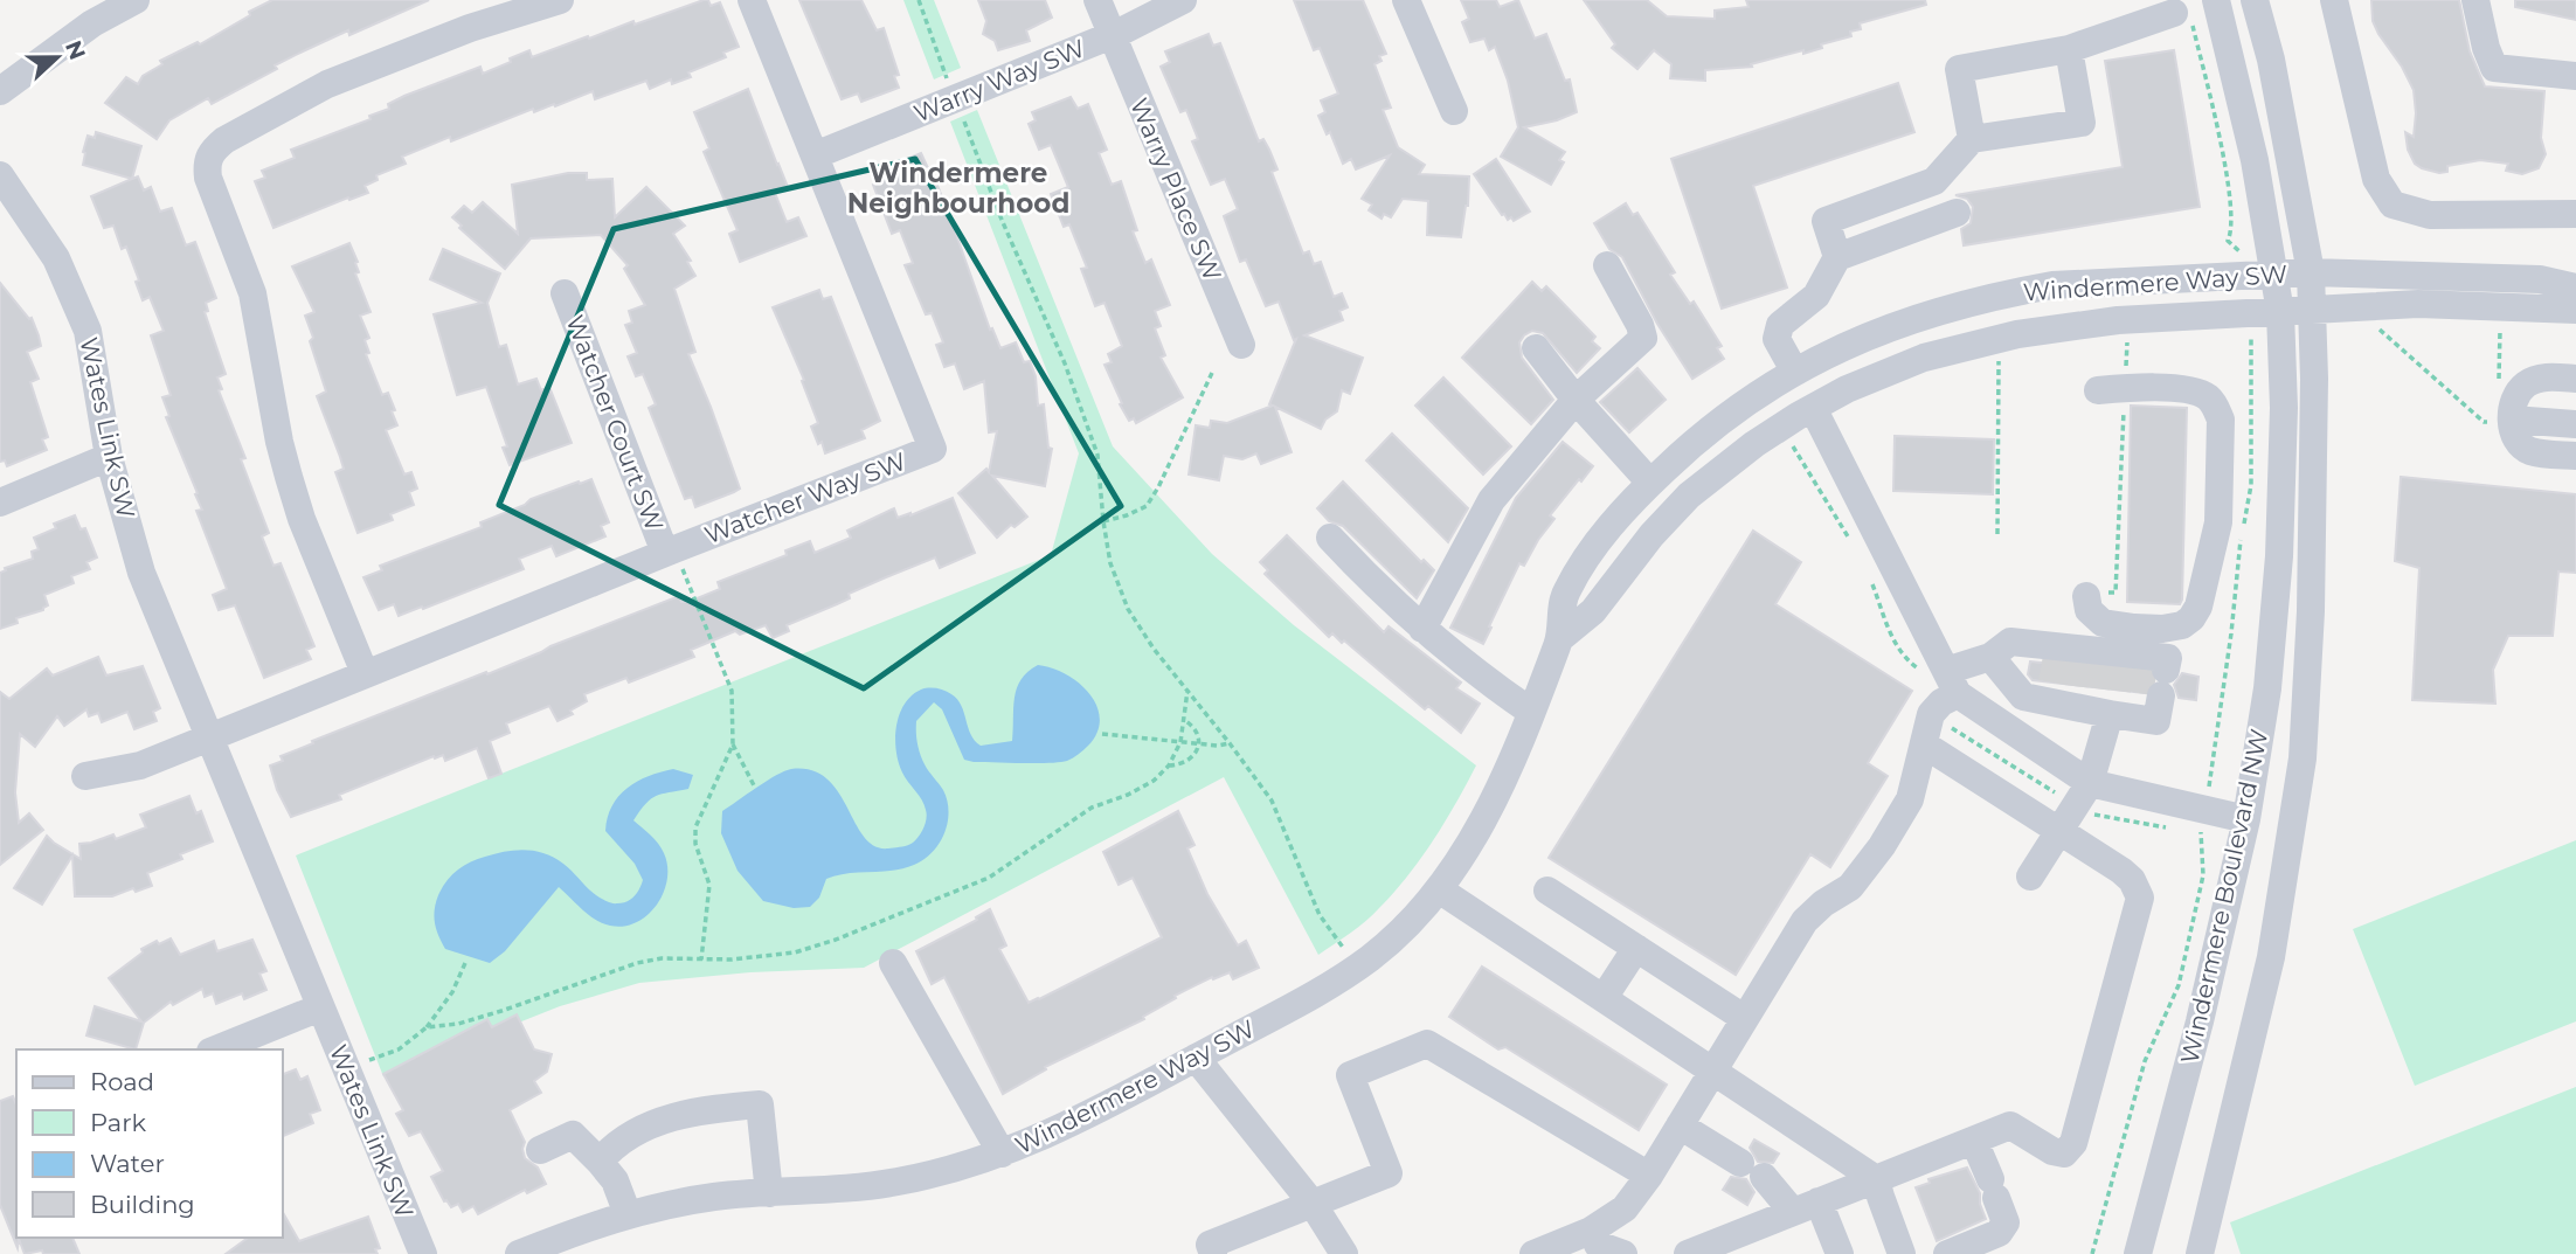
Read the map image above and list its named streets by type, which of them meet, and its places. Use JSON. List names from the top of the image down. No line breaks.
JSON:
{"streets":{"street":["Warry Way SW","Warry Place SW","Windermere Way SW","Watcher Court SW","Wates Link SW","Watcher Way SW","Windermere Boulevard NW"]},"crossings":[["Warry Way SW","Warry Place SW"],["Warry Way SW","Watcher Way SW"],["Windermere Way SW","Windermere Boulevard NW"],["Watcher Court SW","Watcher Way SW"],["Wates Link SW","Watcher Way SW"]],"districts":["Windermere Neighbourhood"],"legend":["Road","Park","Water","Building"],"north":"right"}
